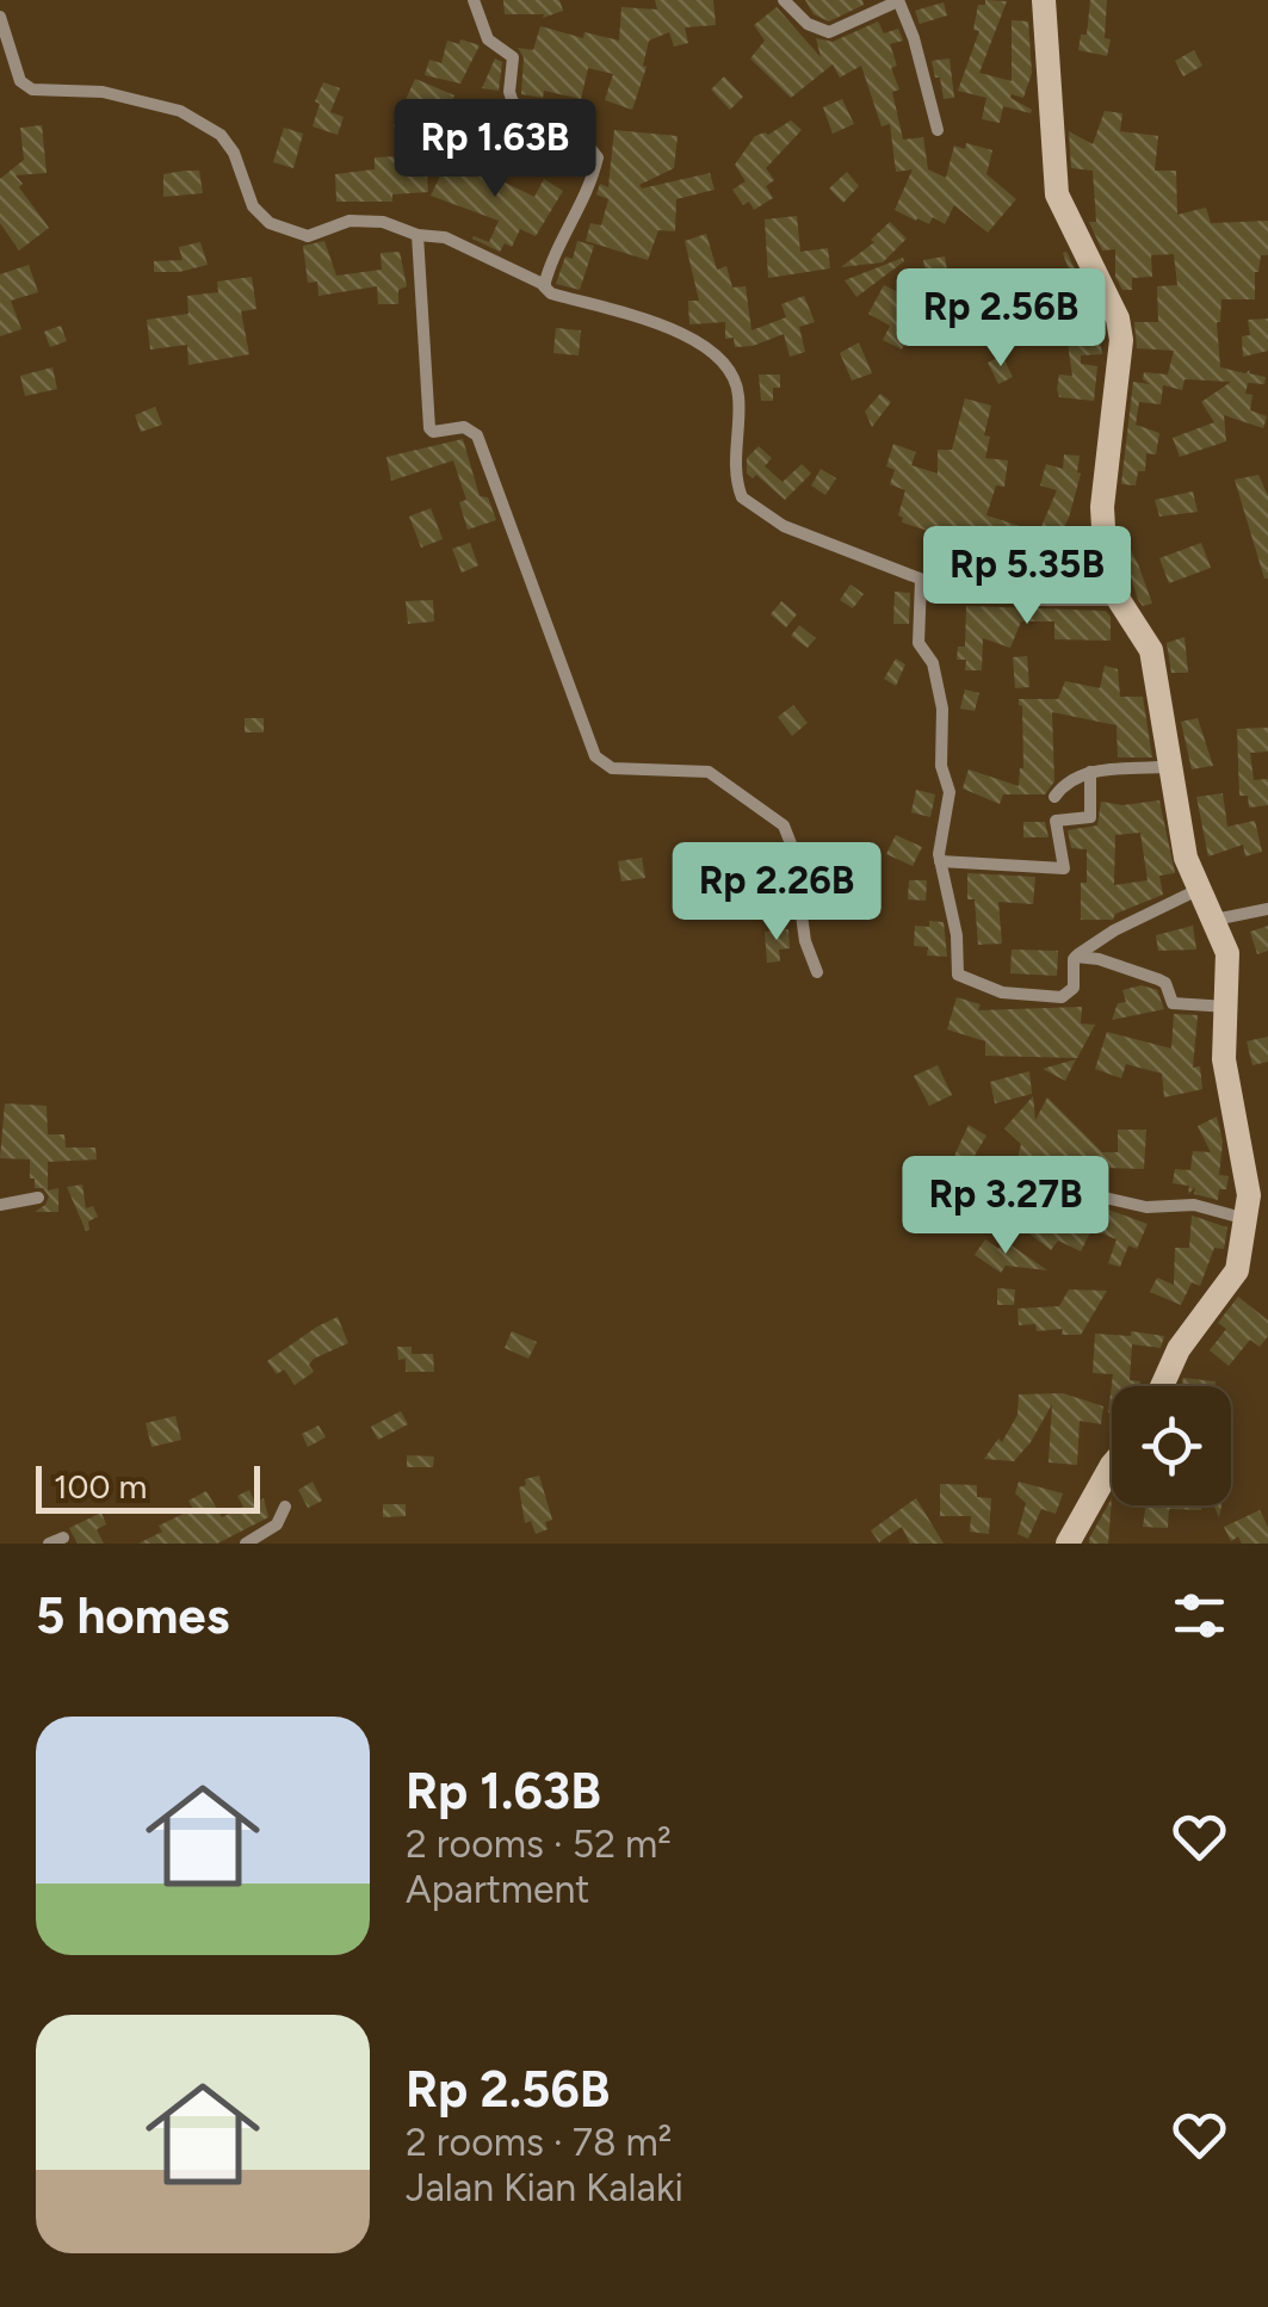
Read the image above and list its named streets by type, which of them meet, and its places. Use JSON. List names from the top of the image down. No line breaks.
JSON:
{"scale_bar":"100 m","page":{"price":["Rp 1.63B","Rp 2.56B","Rp 5.35B","Rp 2.26B","Rp 3.27B"],"scale":"100 m","heading":"5 homes","list":[{"name":"Rp 1.63B","note":"2 rooms · 52 m² · Apartment"},{"name":"Rp 2.56B","note":"2 rooms · 78 m² · Jalan Kian Kalaki"}]}}
